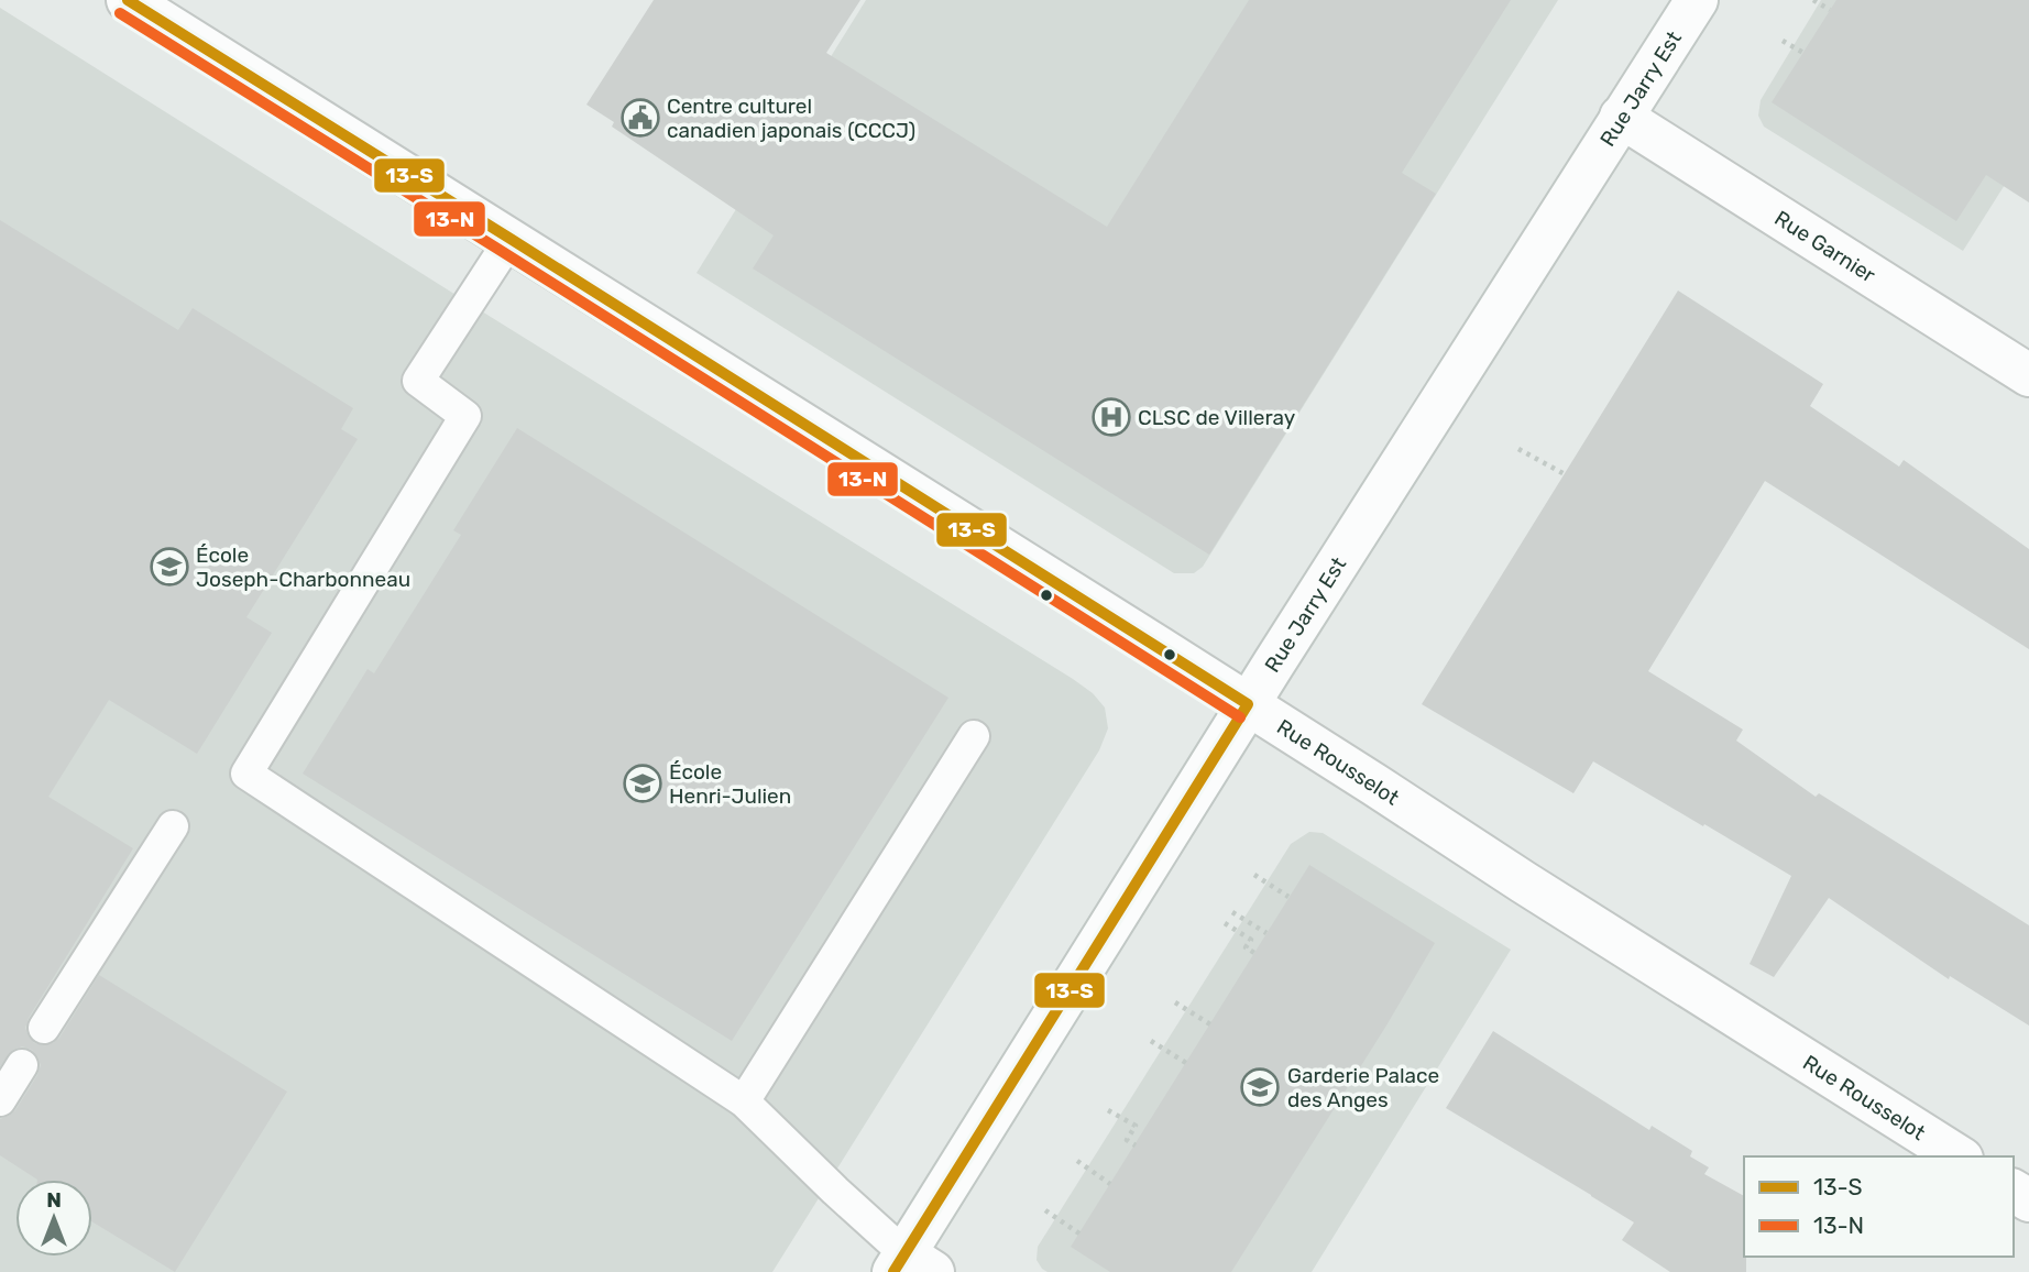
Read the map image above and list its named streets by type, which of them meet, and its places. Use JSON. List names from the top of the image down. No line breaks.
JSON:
{"streets":{"street":["Rue Jarry Est","Rue Garnier","Rue Rousselot"]},"crossings":[["Rue Jarry Est","Rue Garnier"],["Rue Jarry Est","Rue Rousselot"]],"places":{"public building":["Centre culturel canadien japonais (CCCJ)"],"hospital":["CLSC de Villeray"],"school or university":["École Joseph-Charbonneau","École Henri-Julien","Garderie Palace des Anges"]},"lines":["transit line 13-S","transit line 13-N"],"legend":["13-S","13-N"],"north":"top"}
